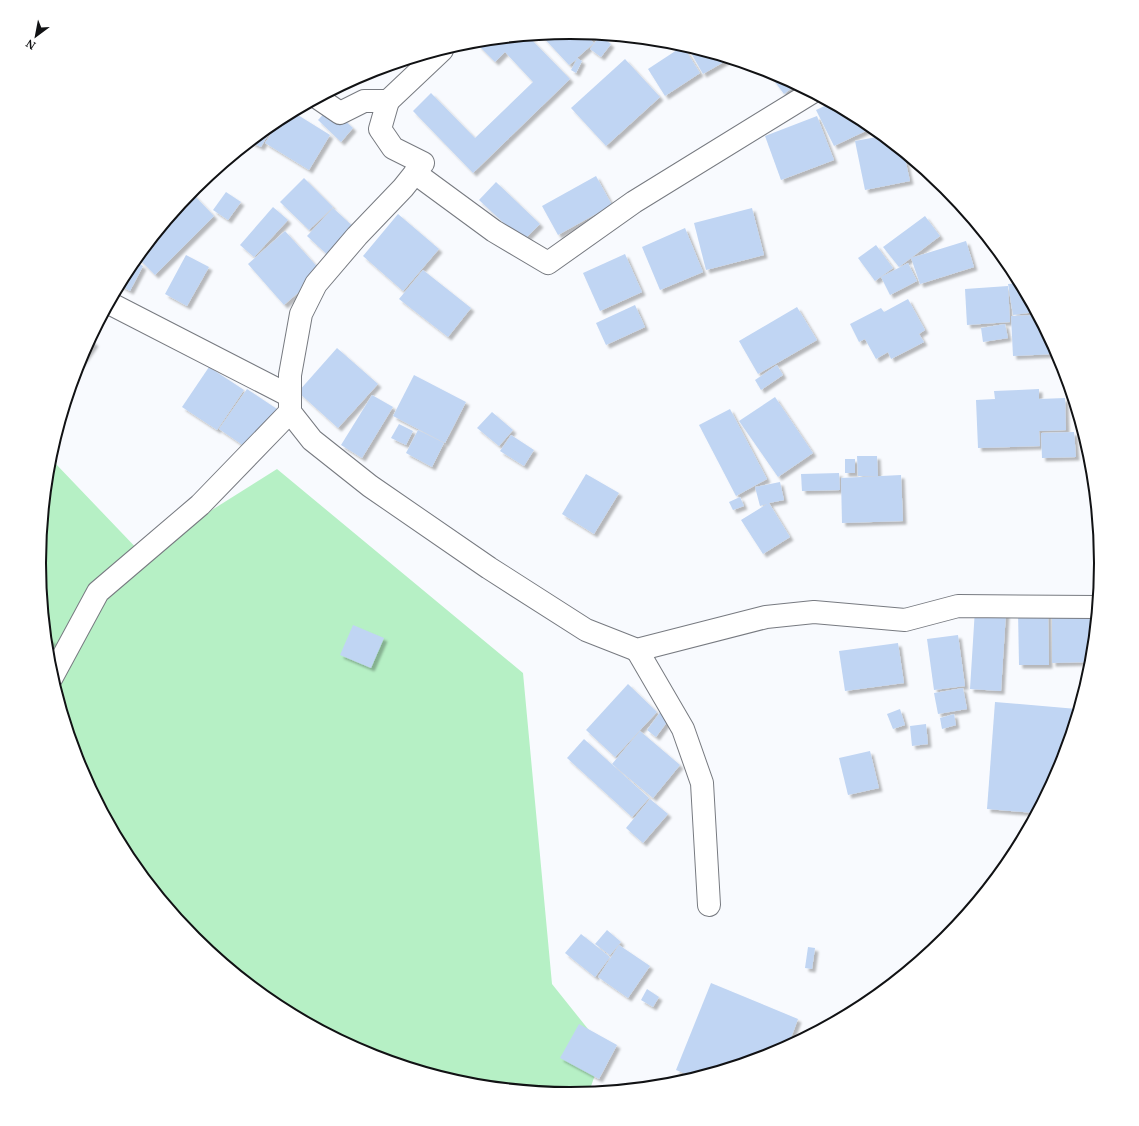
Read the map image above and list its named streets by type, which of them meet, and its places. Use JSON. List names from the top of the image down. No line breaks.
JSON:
{"north":"bottom left"}
